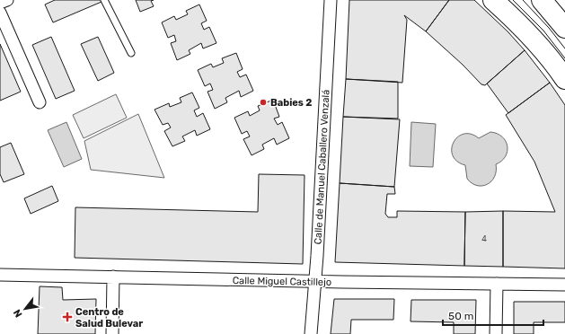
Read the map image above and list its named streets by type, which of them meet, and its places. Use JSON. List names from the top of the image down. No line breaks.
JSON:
{"streets":{"street":["Calle de Manuel Caballero Venzalá","Calle Miguel Castillejo"]},"crossings":[["Calle de Manuel Caballero Venzalá","Calle Miguel Castillejo"]],"places":{"other":["Babies 2"],"health":["Centro de Salud Bulevar"]},"house_numbers":["4"],"scale_bar":"50 m","north":"bottom left"}
